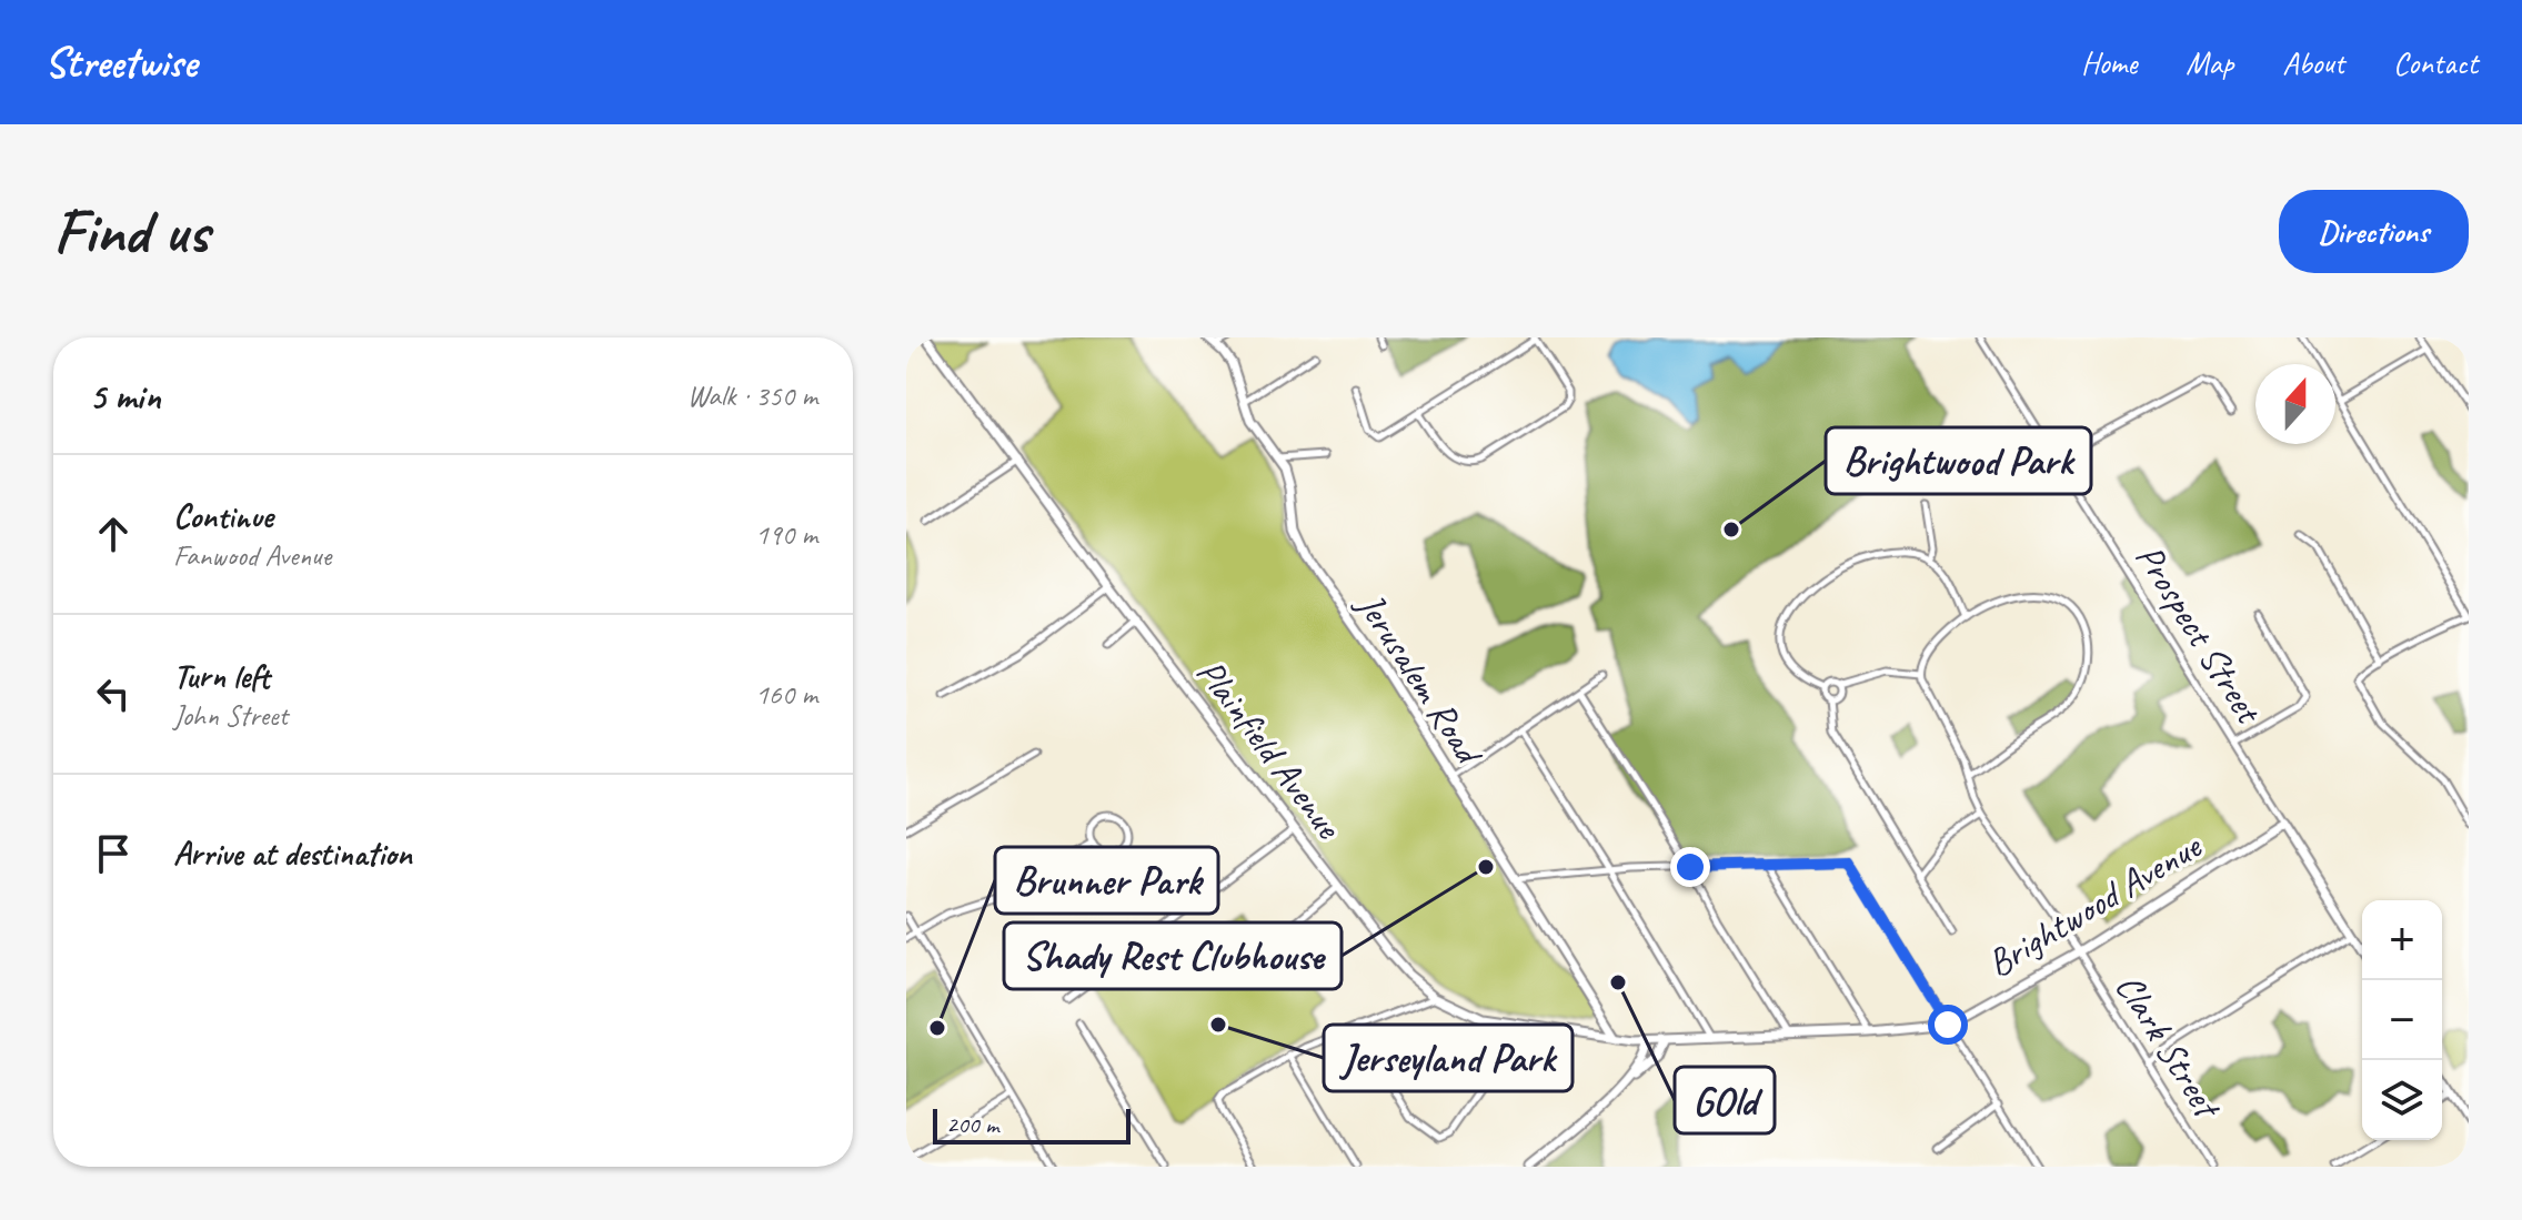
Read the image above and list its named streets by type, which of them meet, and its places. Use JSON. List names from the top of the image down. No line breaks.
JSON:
{"streets":{"street":["Prospect Street","Jerusalem Road","Plainfield Avenue","Brightwood Avenue","Clark Street"]},"crossings":[["Prospect Street","Brightwood Avenue"],["Jerusalem Road","Plainfield Avenue"],["Plainfield Avenue","Brightwood Avenue"],["Brightwood Avenue","Clark Street"]],"places":["Brightwood Park","Shady Rest Clubhouse","GOld","Jerseyland Park","Brunner Park"],"scale_bar":"200 m","north":"top","page":{"header":"Streetwise","nav":["Home","Map","About","Contact"],"buttons":"Directions","title":"Find us","heading":["5 min","Walk · 350 m"],"list":[["Continue","Fanwood Avenue","190 m"],["Turn left","John Street","160 m"],"Arrive at destination"],"map_buttons":["+","−"],"scale":"200 m"}}
